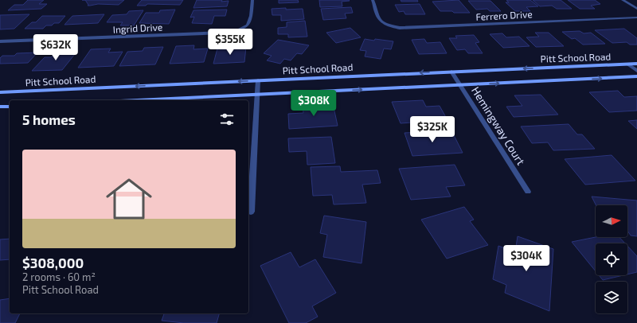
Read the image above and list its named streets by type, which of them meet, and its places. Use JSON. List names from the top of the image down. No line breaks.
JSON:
{"streets":{"main road":["Pitt School Road"],"street":["Ferrero Drive","Ingrid Drive","Hemingway Court"]},"crossings":[["Pitt School Road","Hemingway Court"]],"north":"right","page":{"price":["$355K","$632K","$308K","$325K","$304K"],"heading":"5 homes","list":[{"name":"$308,000","note":"2 rooms · 60 m² · Pitt School Road"}]}}
